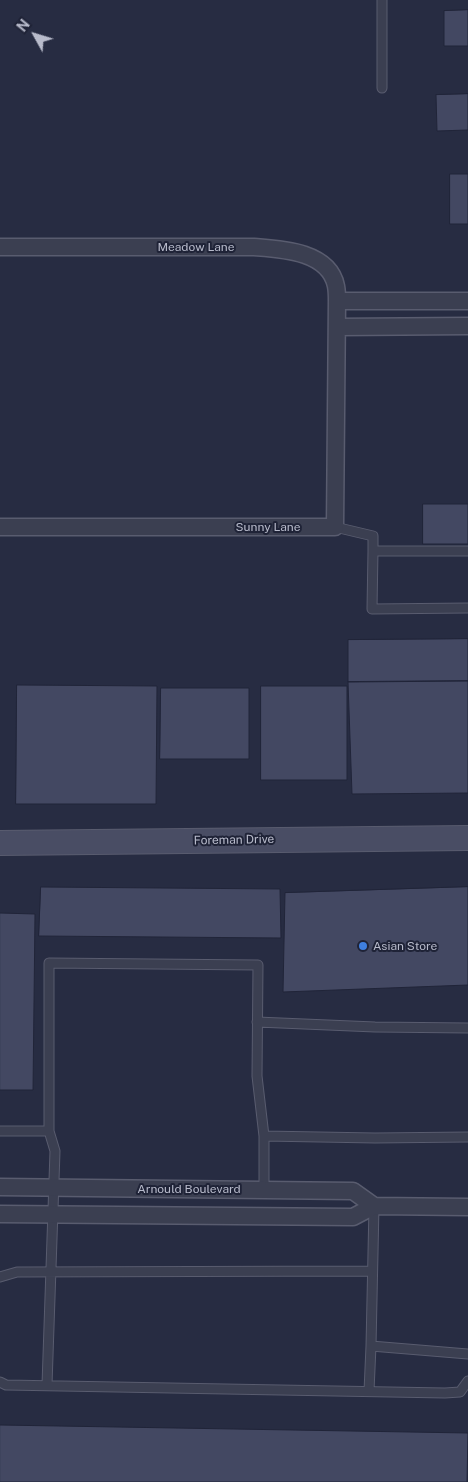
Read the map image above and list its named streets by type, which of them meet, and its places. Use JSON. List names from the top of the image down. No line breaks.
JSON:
{"streets":{"street":["Meadow Lane","Sunny Lane","Foreman Drive","Arnould Boulevard"]},"places":["Asian Store"],"north":"top left"}
